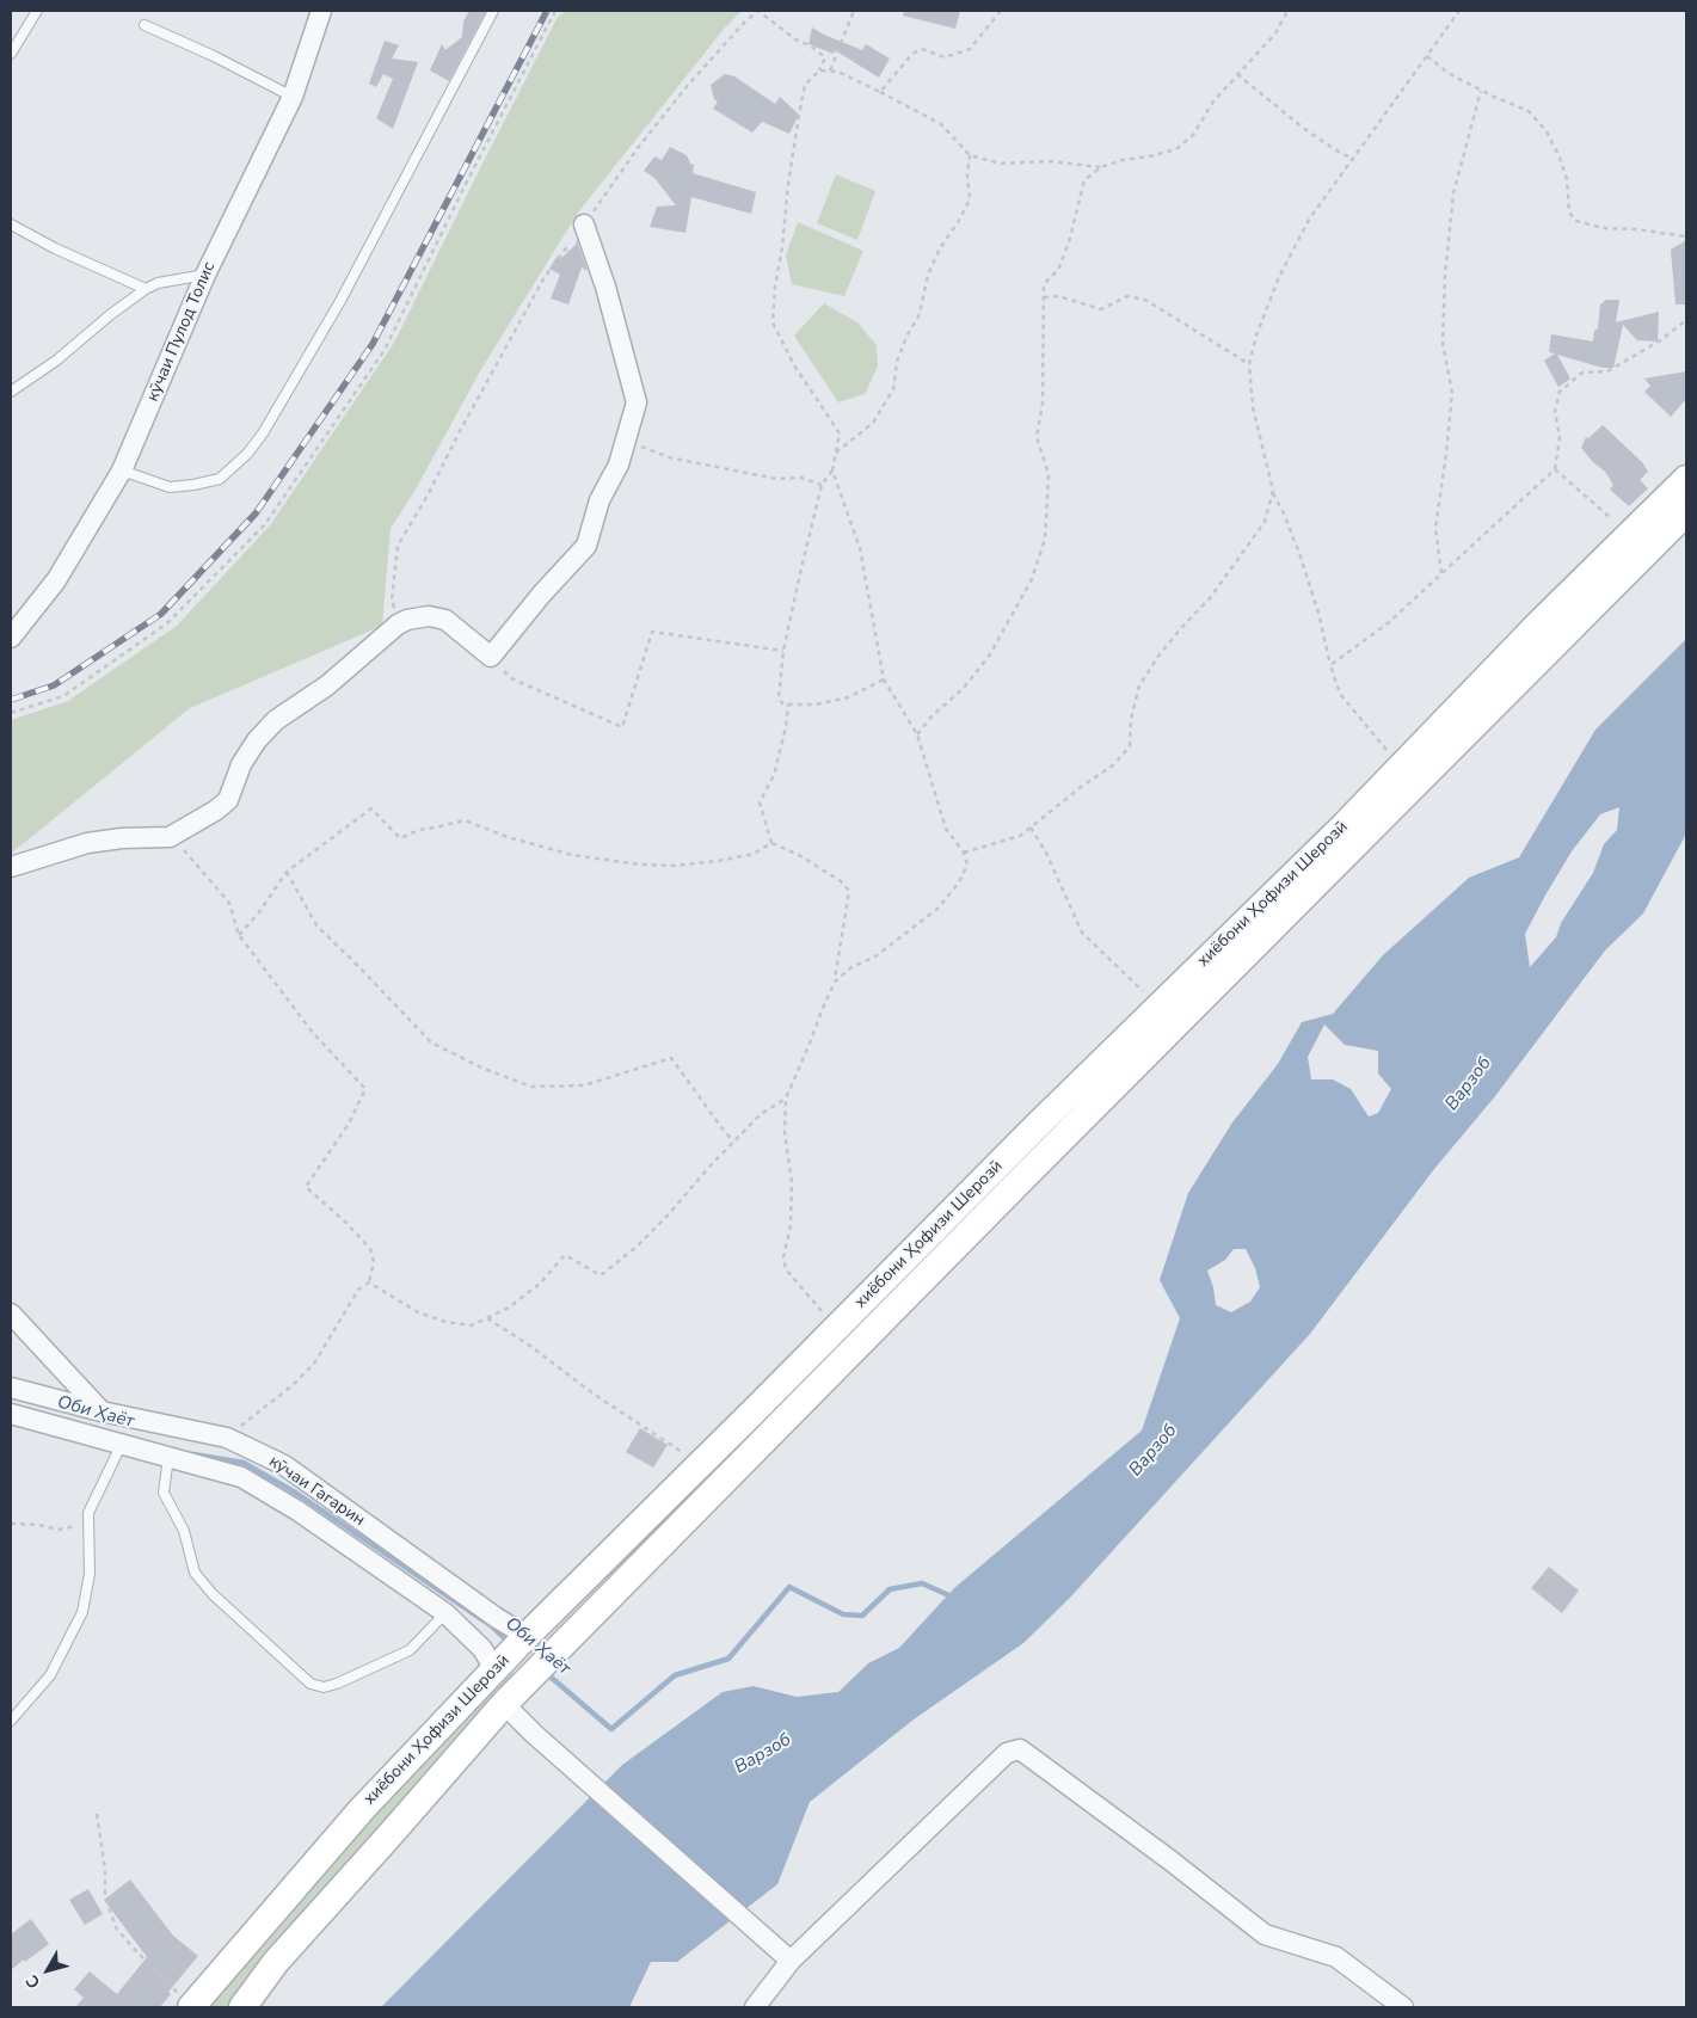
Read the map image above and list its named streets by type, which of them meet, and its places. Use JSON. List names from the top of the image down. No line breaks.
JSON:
{"streets":{"main road":["хиёбони Ҳофизи Шерозӣ"],"street":["кӯчаи Пулод Толис","кӯчаи Гагарин"]},"crossings":[["хиёбони Ҳофизи Шерозӣ","кӯчаи Гагарин"]],"water":["Варзоб","Оби Ҳаёт"],"north":"bottom left"}
